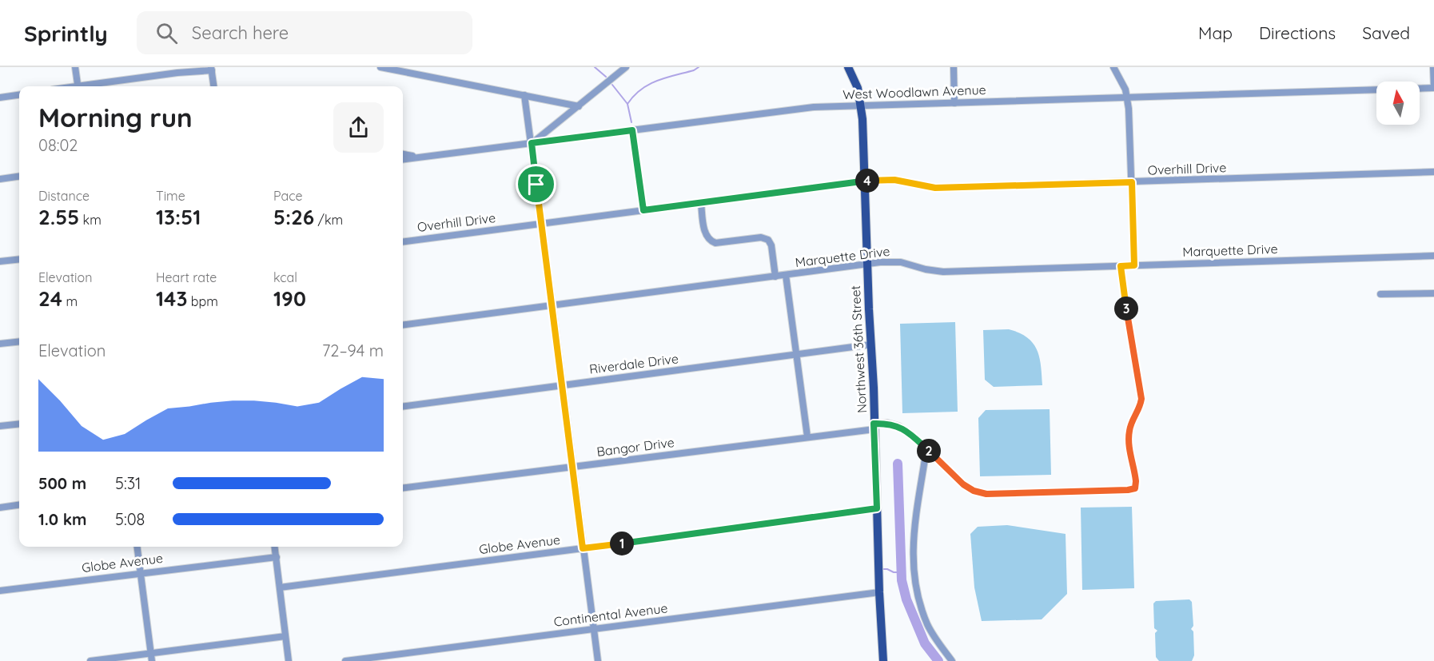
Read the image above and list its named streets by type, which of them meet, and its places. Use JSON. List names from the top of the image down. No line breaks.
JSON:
{"streets":{"main road":["Northwest 36th Street"],"street":["West Woodlawn Avenue","Overhill Drive","Marquette Drive","Riverdale Drive","Bangor Drive","Globe Avenue","Continental Avenue"]},"crossings":[["West Woodlawn Avenue","Northwest 36th Street"],["Overhill Drive","Northwest 36th Street"],["Marquette Drive","Northwest 36th Street"],["Marquette Drive","Bangor Drive"],["Northwest 36th Street","Riverdale Drive"],["Northwest 36th Street","Bangor Drive"],["Northwest 36th Street","Globe Avenue"],["Northwest 36th Street","Continental Avenue"]],"north":"top","page":{"header":"Sprintly","search":"Search here","nav":["Map","Directions","Saved"],"heading":["Morning run","08:02"],"stats":[["Distance","2.55 km"],["Time","13:51"],["Pace","5:26 /km"],["Elevation","24 m"],["Heart rate","143 bpm"],["kcal","190"]],"pins":["4","3","2","1"],"chart":["Elevation","72–94 m"],"list":[{"name":"500 m","note":"5:31"},{"name":"1.0 km","note":"5:08"}]}}
